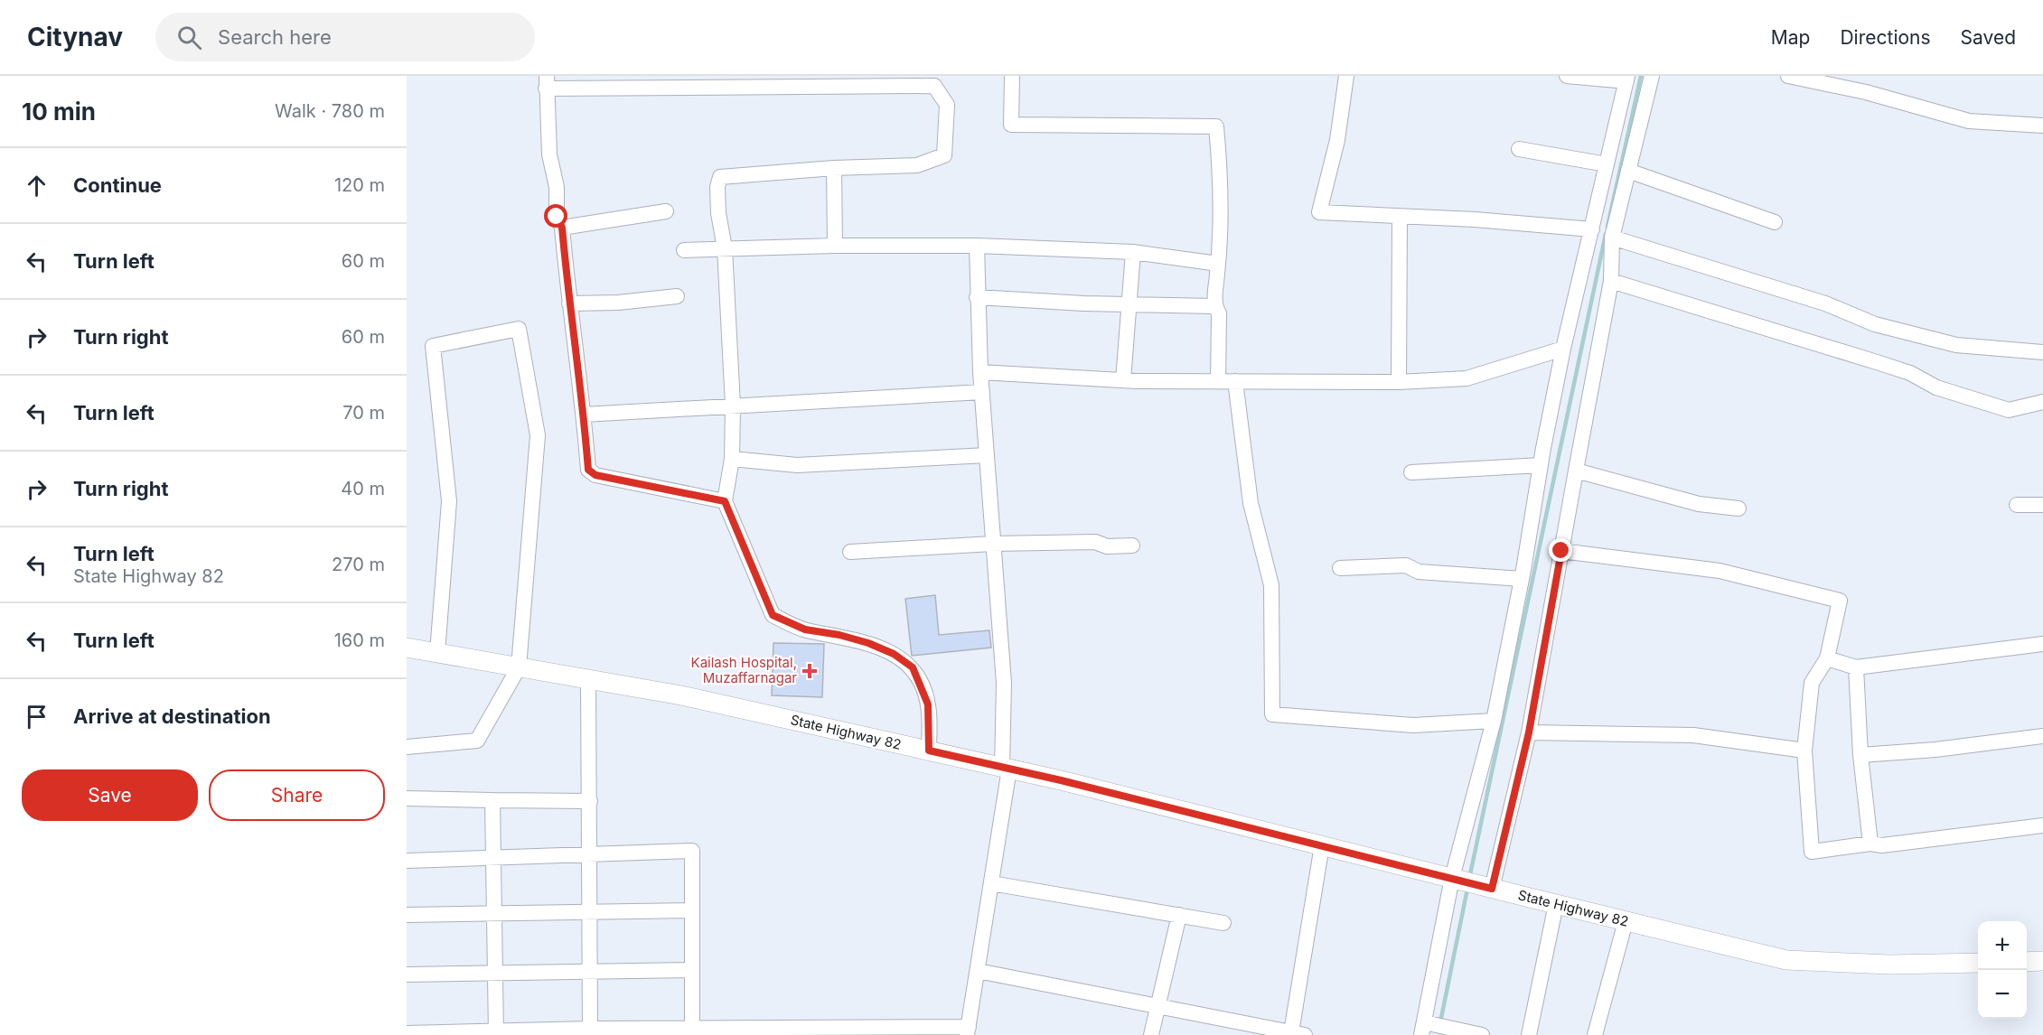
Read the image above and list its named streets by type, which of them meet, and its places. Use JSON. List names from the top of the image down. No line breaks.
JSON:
{"streets":{"main road":["State Highway 82"]},"places":{"health":["Kailash Hospital, Muzaffarnagar"]},"page":{"header":"Citynav","search":"Search here","nav":["Map","Directions","Saved"],"heading":["10 min","Walk · 780 m"],"list":[["Continue","120 m"],["Turn left","60 m"],["Turn right","60 m"],["Turn left","70 m"],["Turn right","40 m"],["Turn left","State Highway 82","270 m"],["Turn left","160 m"],"Arrive at destination"],"buttons":["Save","Share"],"map_buttons":["+","−"]}}
